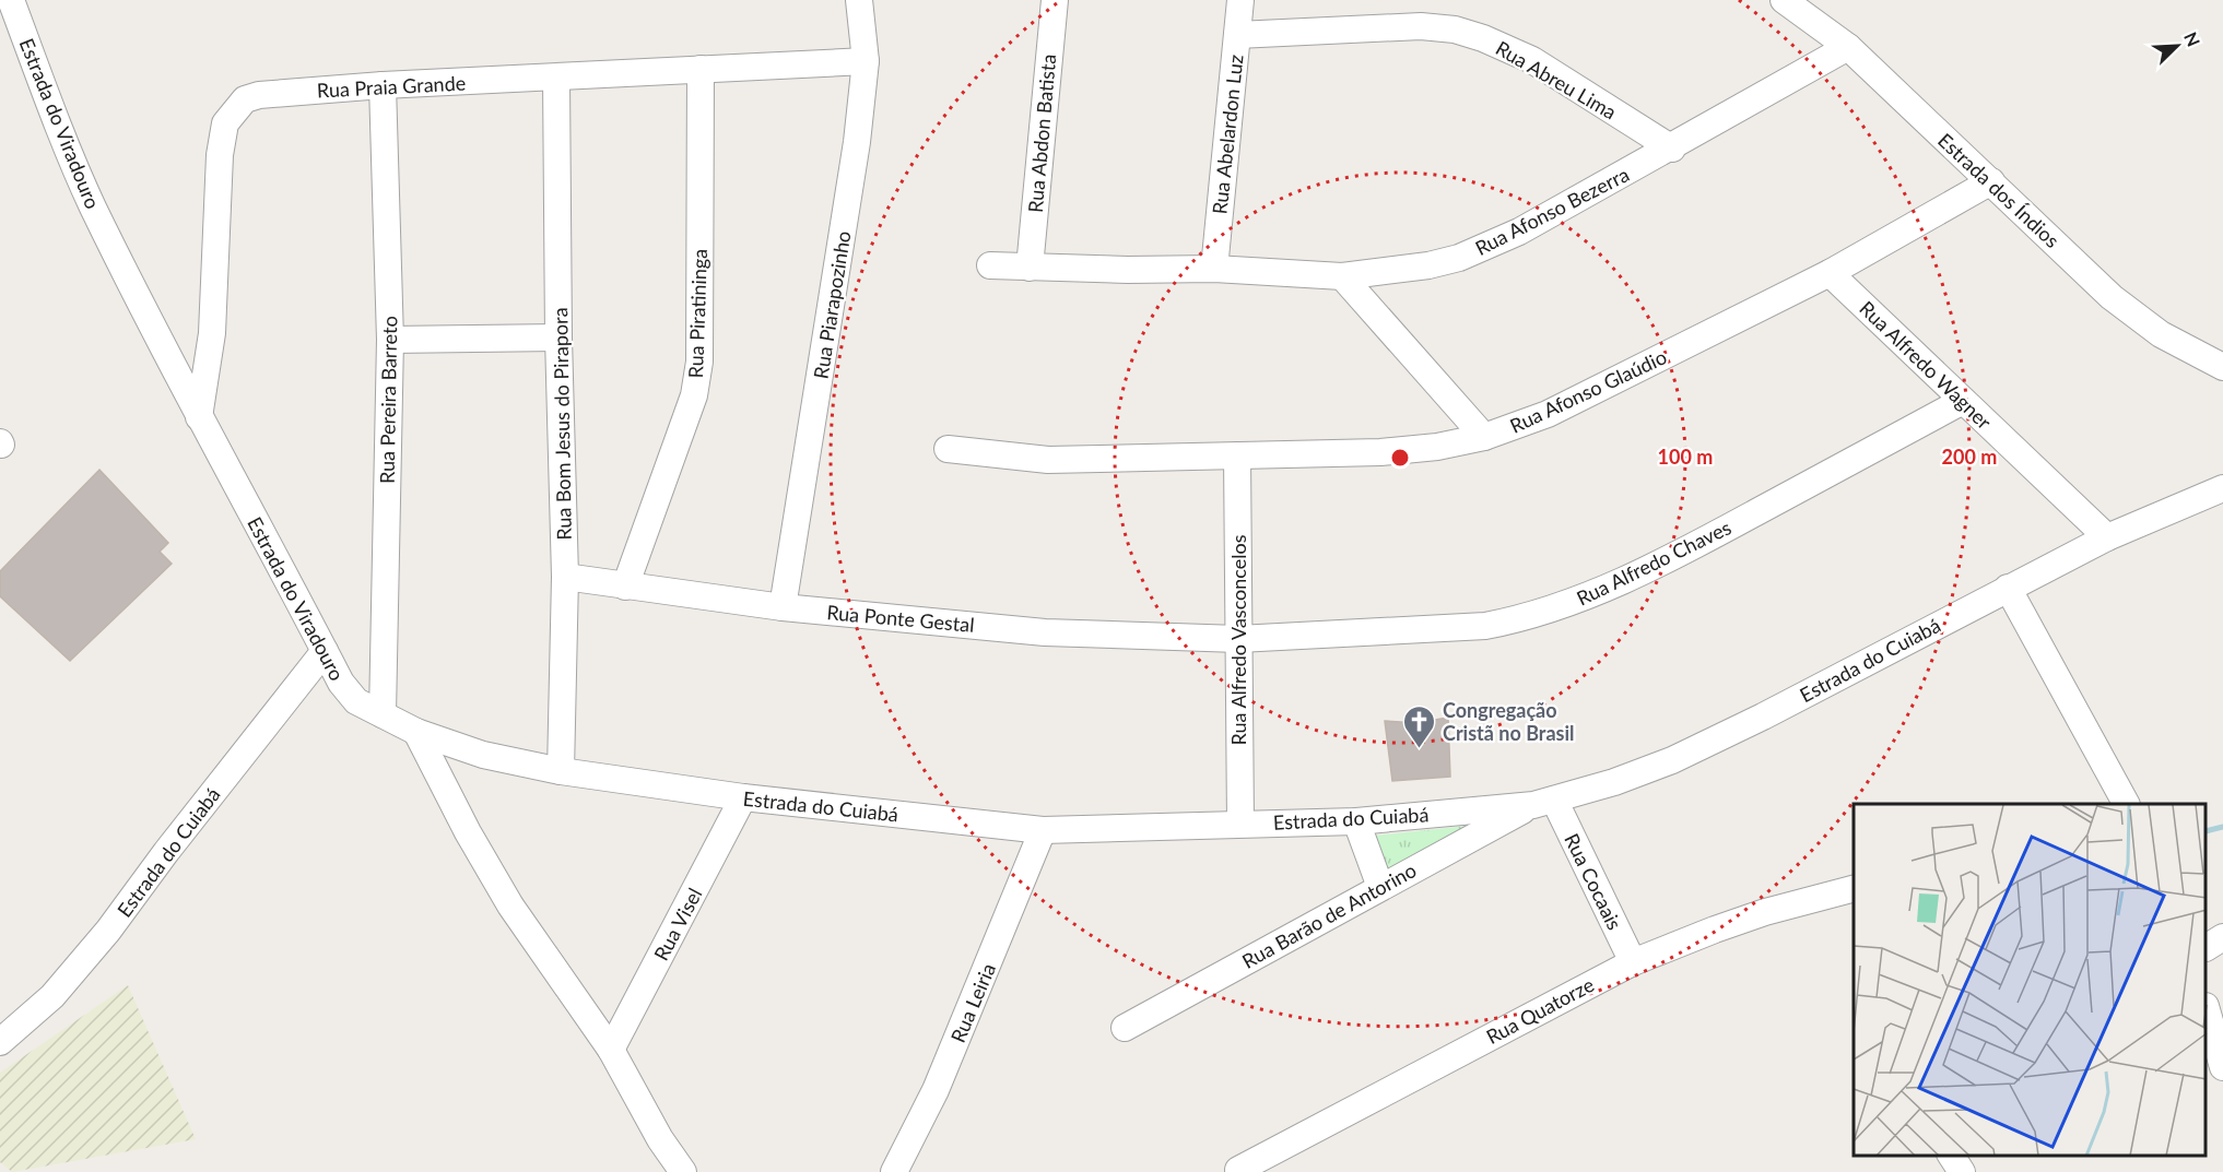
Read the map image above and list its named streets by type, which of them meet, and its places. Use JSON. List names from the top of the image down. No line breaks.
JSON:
{"streets":{"street":["Rua Abreu Lima","Rua Praia Grande","Estrada do Viradouro","Rua Abdon Batista","Rua Abelardon Luz","Estrada dos Índios","Rua Afonso Bezerra","Rua Piarapozinho","Rua Piratininga","Rua Alfredo Wagner","Rua Afonso Glaúdio","Rua Pereira Barreto","Rua Bom Jesus do Pirapora","Rua Alfredo Chaves","Rua Ponte Gestal","Rua Alfredo Vasconcelos","Estrada do Cuiabá","Rua Cocaais","Rua Barão de Antorino","Rua Visel","Rua Leiria","Rua Quatorze"]},"crossings":[["Rua Abreu Lima","Rua Abelardon Luz"],["Rua Abreu Lima","Rua Afonso Bezerra"],["Rua Praia Grande","Estrada do Viradouro"],["Rua Praia Grande","Rua Piarapozinho"],["Rua Praia Grande","Rua Piratininga"],["Rua Praia Grande","Rua Pereira Barreto"],["Rua Praia Grande","Rua Bom Jesus do Pirapora"],["Estrada do Viradouro","Rua Pereira Barreto"],["Estrada do Viradouro","Estrada do Cuiabá"],["Rua Abdon Batista","Rua Afonso Bezerra"],["Rua Abelardon Luz","Rua Afonso Bezerra"],["Estrada dos Índios","Rua Afonso Bezerra"],["Estrada dos Índios","Rua Afonso Glaúdio"],["Rua Piarapozinho","Rua Ponte Gestal"],["Rua Piratininga","Rua Ponte Gestal"],["Rua Alfredo Wagner","Rua Afonso Glaúdio"],["Rua Alfredo Wagner","Rua Alfredo Chaves"],["Rua Alfredo Wagner","Estrada do Cuiabá"],["Rua Afonso Glaúdio","Rua Alfredo Vasconcelos"],["Rua Bom Jesus do Pirapora","Rua Ponte Gestal"],["Rua Bom Jesus do Pirapora","Estrada do Cuiabá"],["Rua Alfredo Chaves","Rua Ponte Gestal"],["Rua Alfredo Chaves","Rua Alfredo Vasconcelos"],["Rua Ponte Gestal","Rua Alfredo Vasconcelos"],["Rua Alfredo Vasconcelos","Estrada do Cuiabá"],["Estrada do Cuiabá","Rua Cocaais"],["Estrada do Cuiabá","Rua Barão de Antorino"],["Estrada do Cuiabá","Rua Visel"],["Estrada do Cuiabá","Rua Leiria"],["Rua Cocaais","Rua Barão de Antorino"],["Rua Cocaais","Rua Quatorze"]],"places":{"church":["Congregação Cristã no Brasil"]},"north":"top right","rings":["100 m","200 m"]}
